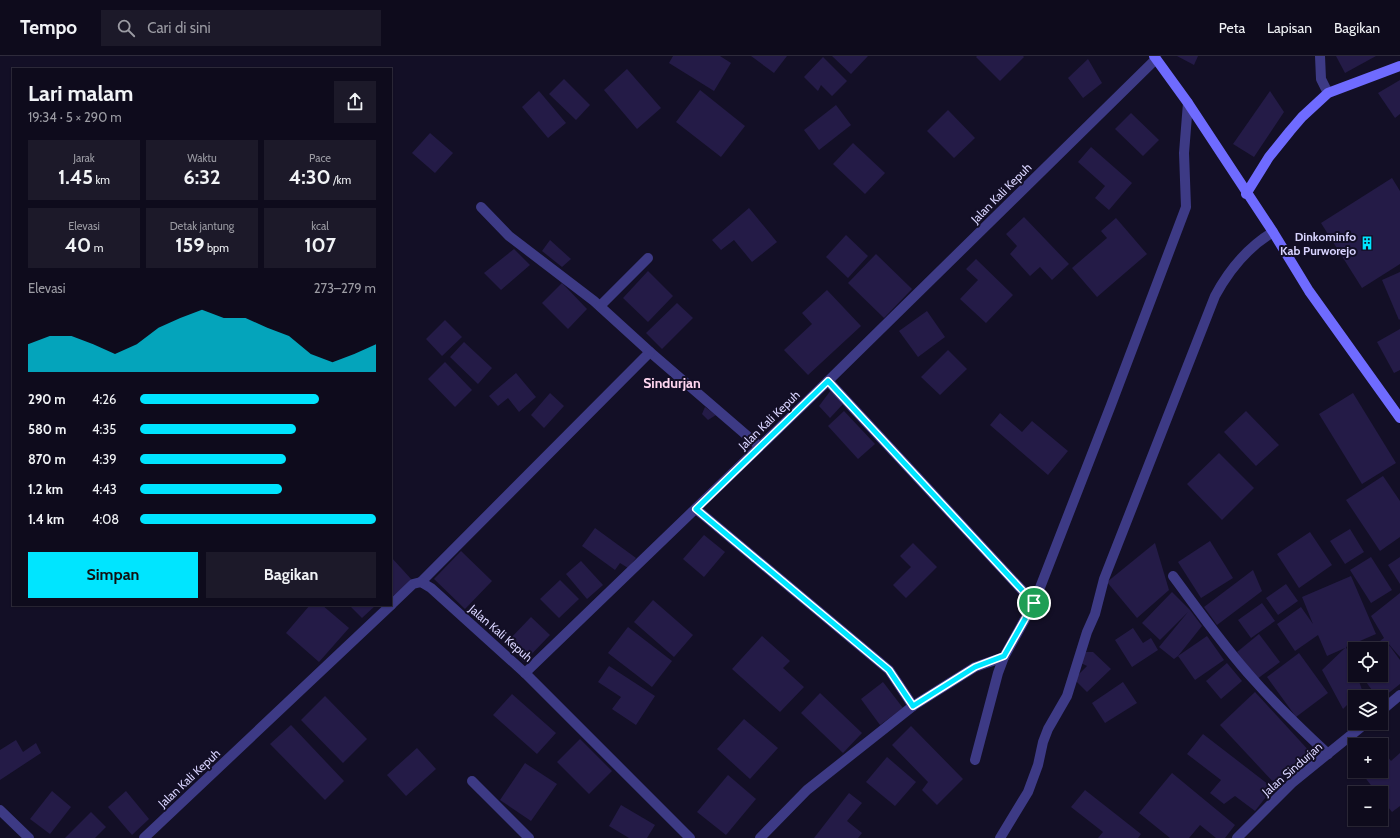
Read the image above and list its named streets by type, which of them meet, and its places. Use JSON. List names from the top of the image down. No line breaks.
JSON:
{"streets":{"street":["Jalan Kali Kepuh","Jalan Sindurjan"]},"districts":["Sindurjan"],"places":{"building":["Dinkominfo Kab Purworejo"]},"page":{"header":"Tempo","search":"Cari di sini","nav":["Peta","Lapisan","Bagikan"],"heading":["Lari malam","19:34 · 5 × 290 m"],"stats":[["Jarak","1.45 km"],["Waktu","6:32"],["Pace","4:30 /km"],["Elevasi","40 m"],["Detak jantung","159 bpm"],["kcal","107"]],"chart":["Elevasi","273–279 m"],"list":[{"name":"290 m","note":"4:26"},{"name":"580 m","note":"4:35"},{"name":"870 m","note":"4:39"},{"name":"1.2 km","note":"4:43"},{"name":"1.4 km","note":"4:08"}],"buttons":["Simpan","Bagikan"],"map_buttons":["+","−"]}}
